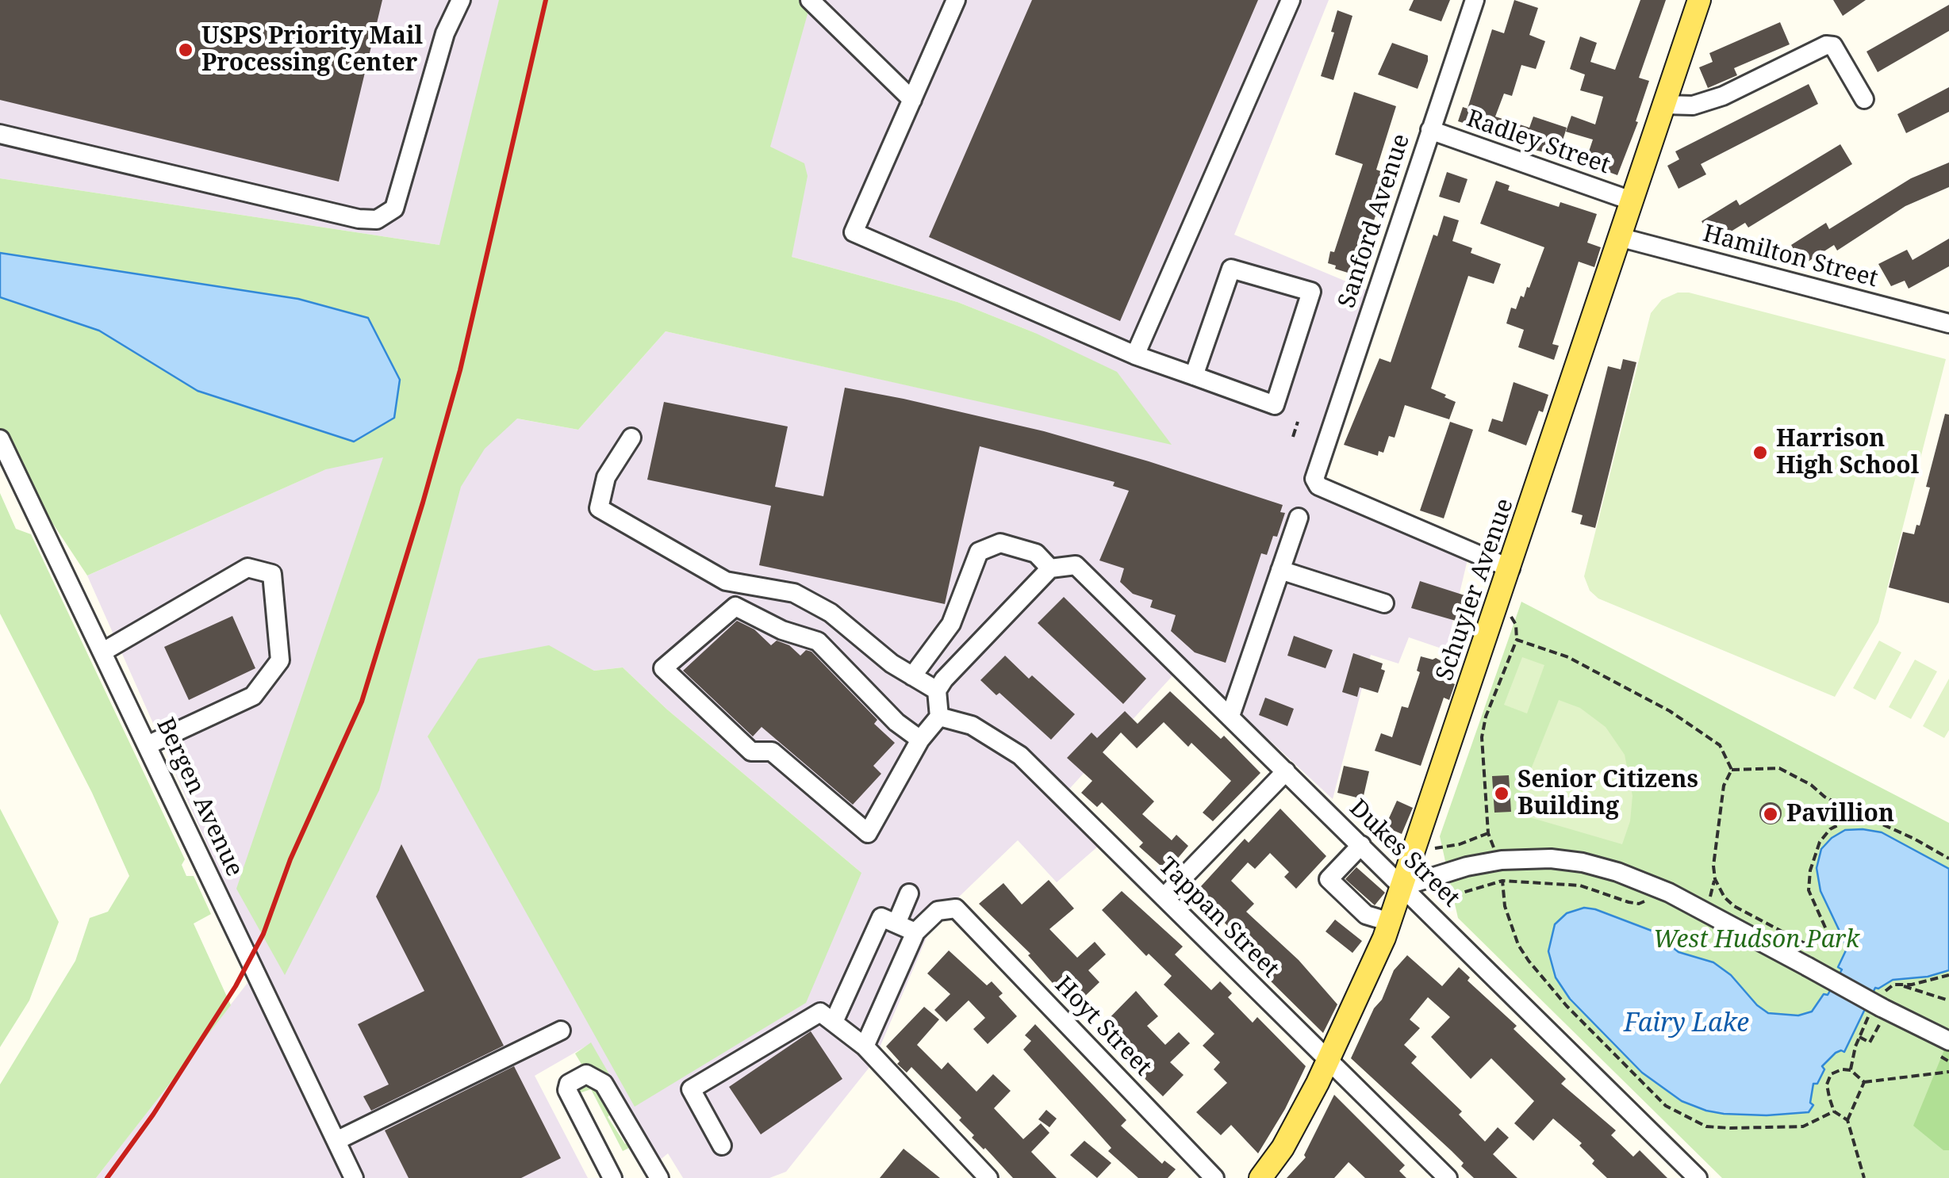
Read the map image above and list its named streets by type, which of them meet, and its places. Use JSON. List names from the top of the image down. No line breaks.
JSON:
{"streets":{"main road":["Schuyler Avenue"],"street":["Radley Street","Sanford Avenue","Hamilton Street","Bergen Avenue","Dukes Street","Tappan Street","Hoyt Street"]},"crossings":[["Radley Street","Sanford Avenue"],["Radley Street","Schuyler Avenue"],["Sanford Avenue","Schuyler Avenue"],["Hamilton Street","Schuyler Avenue"],["Schuyler Avenue","Dukes Street"],["Schuyler Avenue","Tappan Street"]],"water":["Fairy Lake"],"parks":["West Hudson Park"],"places":["USPS Priority Mail Processing Center","Harrison High School","Senior Citizens Building","Pavillion"]}
